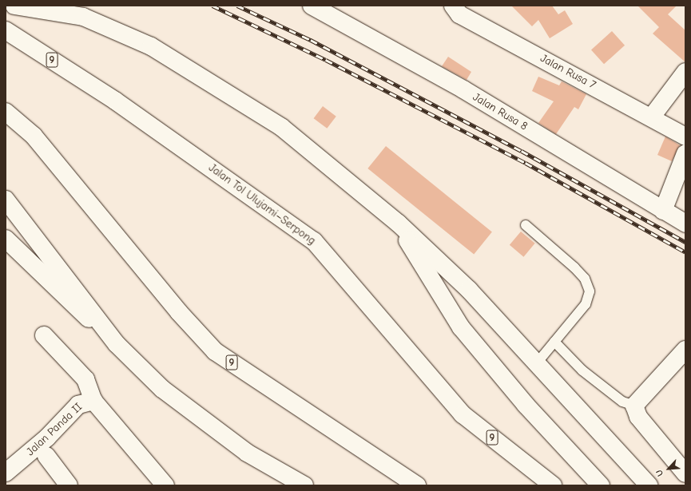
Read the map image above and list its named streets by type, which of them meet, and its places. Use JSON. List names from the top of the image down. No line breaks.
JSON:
{"streets":{"main road":["9","Jalan Rusa 7","Jalan Rusa 8","Jalan Tol Ulujami–Serpong","Jalan Panda II"]},"north":"bottom left"}
